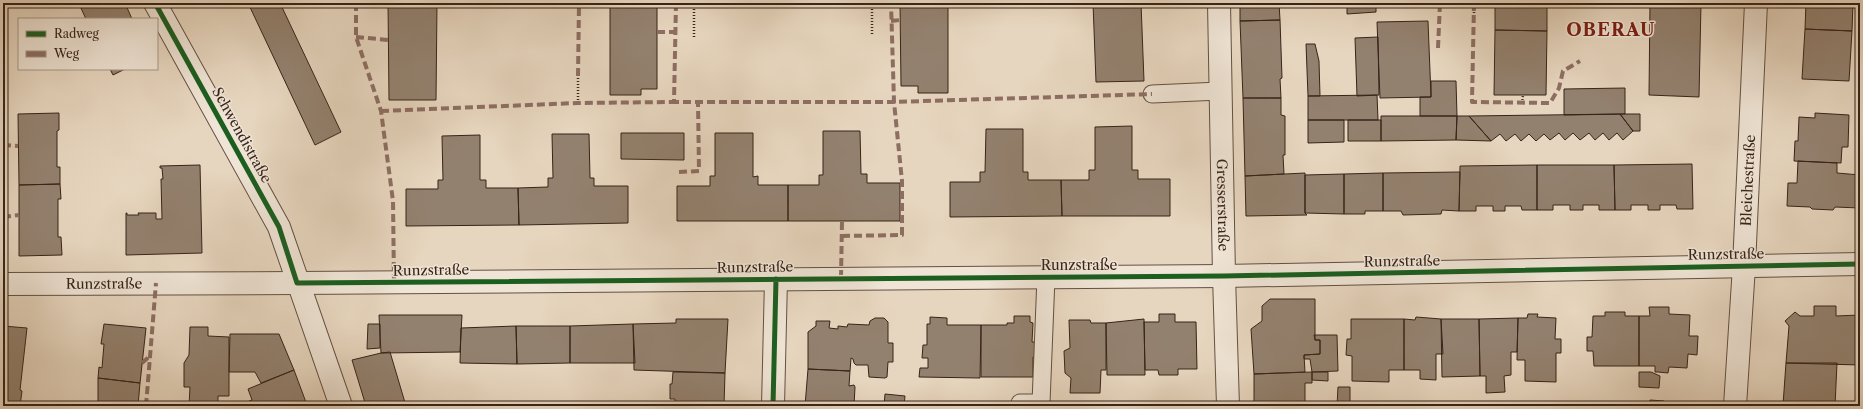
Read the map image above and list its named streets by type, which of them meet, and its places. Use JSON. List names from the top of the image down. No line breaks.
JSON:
{"streets":{"street":["Schwendistraße","Bleichestraße","Gresserstraße","Runzstraße"]},"crossings":[["Schwendistraße","Runzstraße"],["Bleichestraße","Runzstraße"],["Gresserstraße","Runzstraße"]],"districts":["OBERAU"],"legend":["Radweg","Weg"]}
